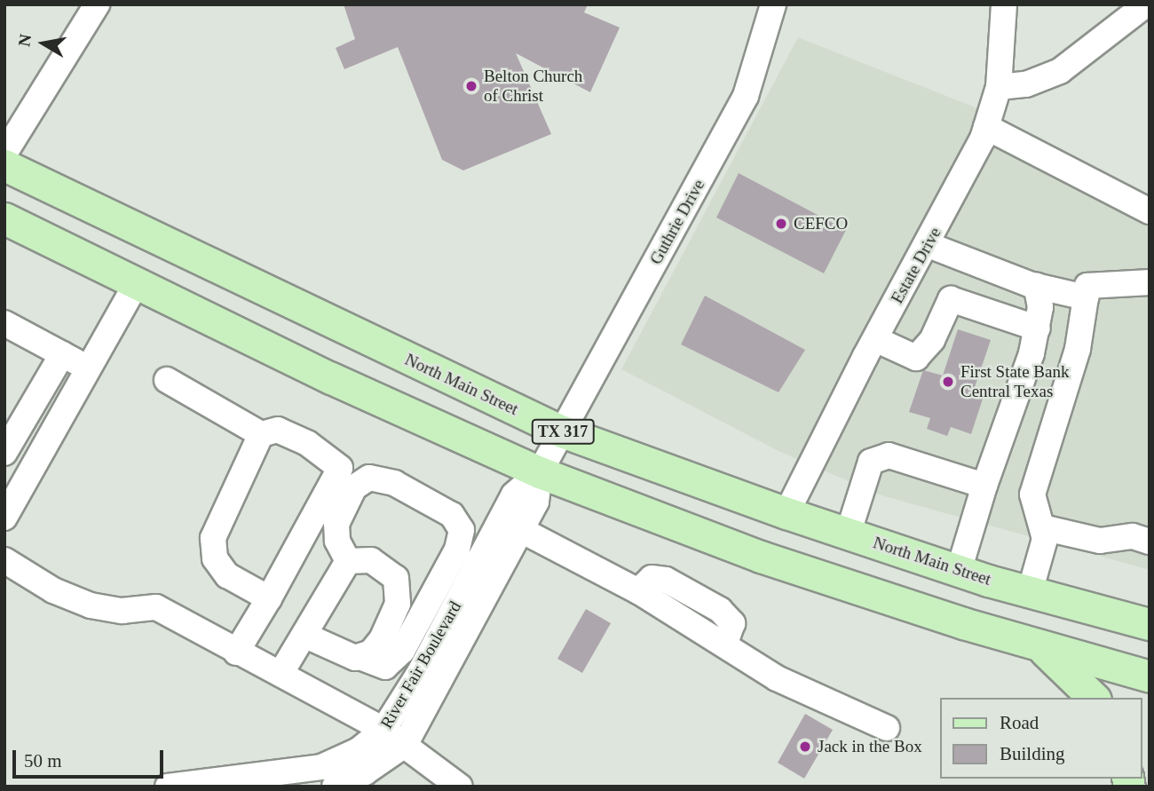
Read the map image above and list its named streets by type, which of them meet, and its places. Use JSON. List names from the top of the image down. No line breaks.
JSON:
{"streets":{"main road":["North Main Street","TX 317"],"street":["Guthrie Drive","Estate Drive","River Fair Boulevard"]},"crossings":[["Guthrie Drive","North Main Street"],["Guthrie Drive","River Fair Boulevard"],["Estate Drive","North Main Street"],["North Main Street","River Fair Boulevard"],["TX 317","River Fair Boulevard"]],"places":["Belton Church of Christ","CEFCO","First State Bank Central Texas","Jack in the Box"],"legend":["Road","Building"],"scale_bar":"50 m","north":"left"}
